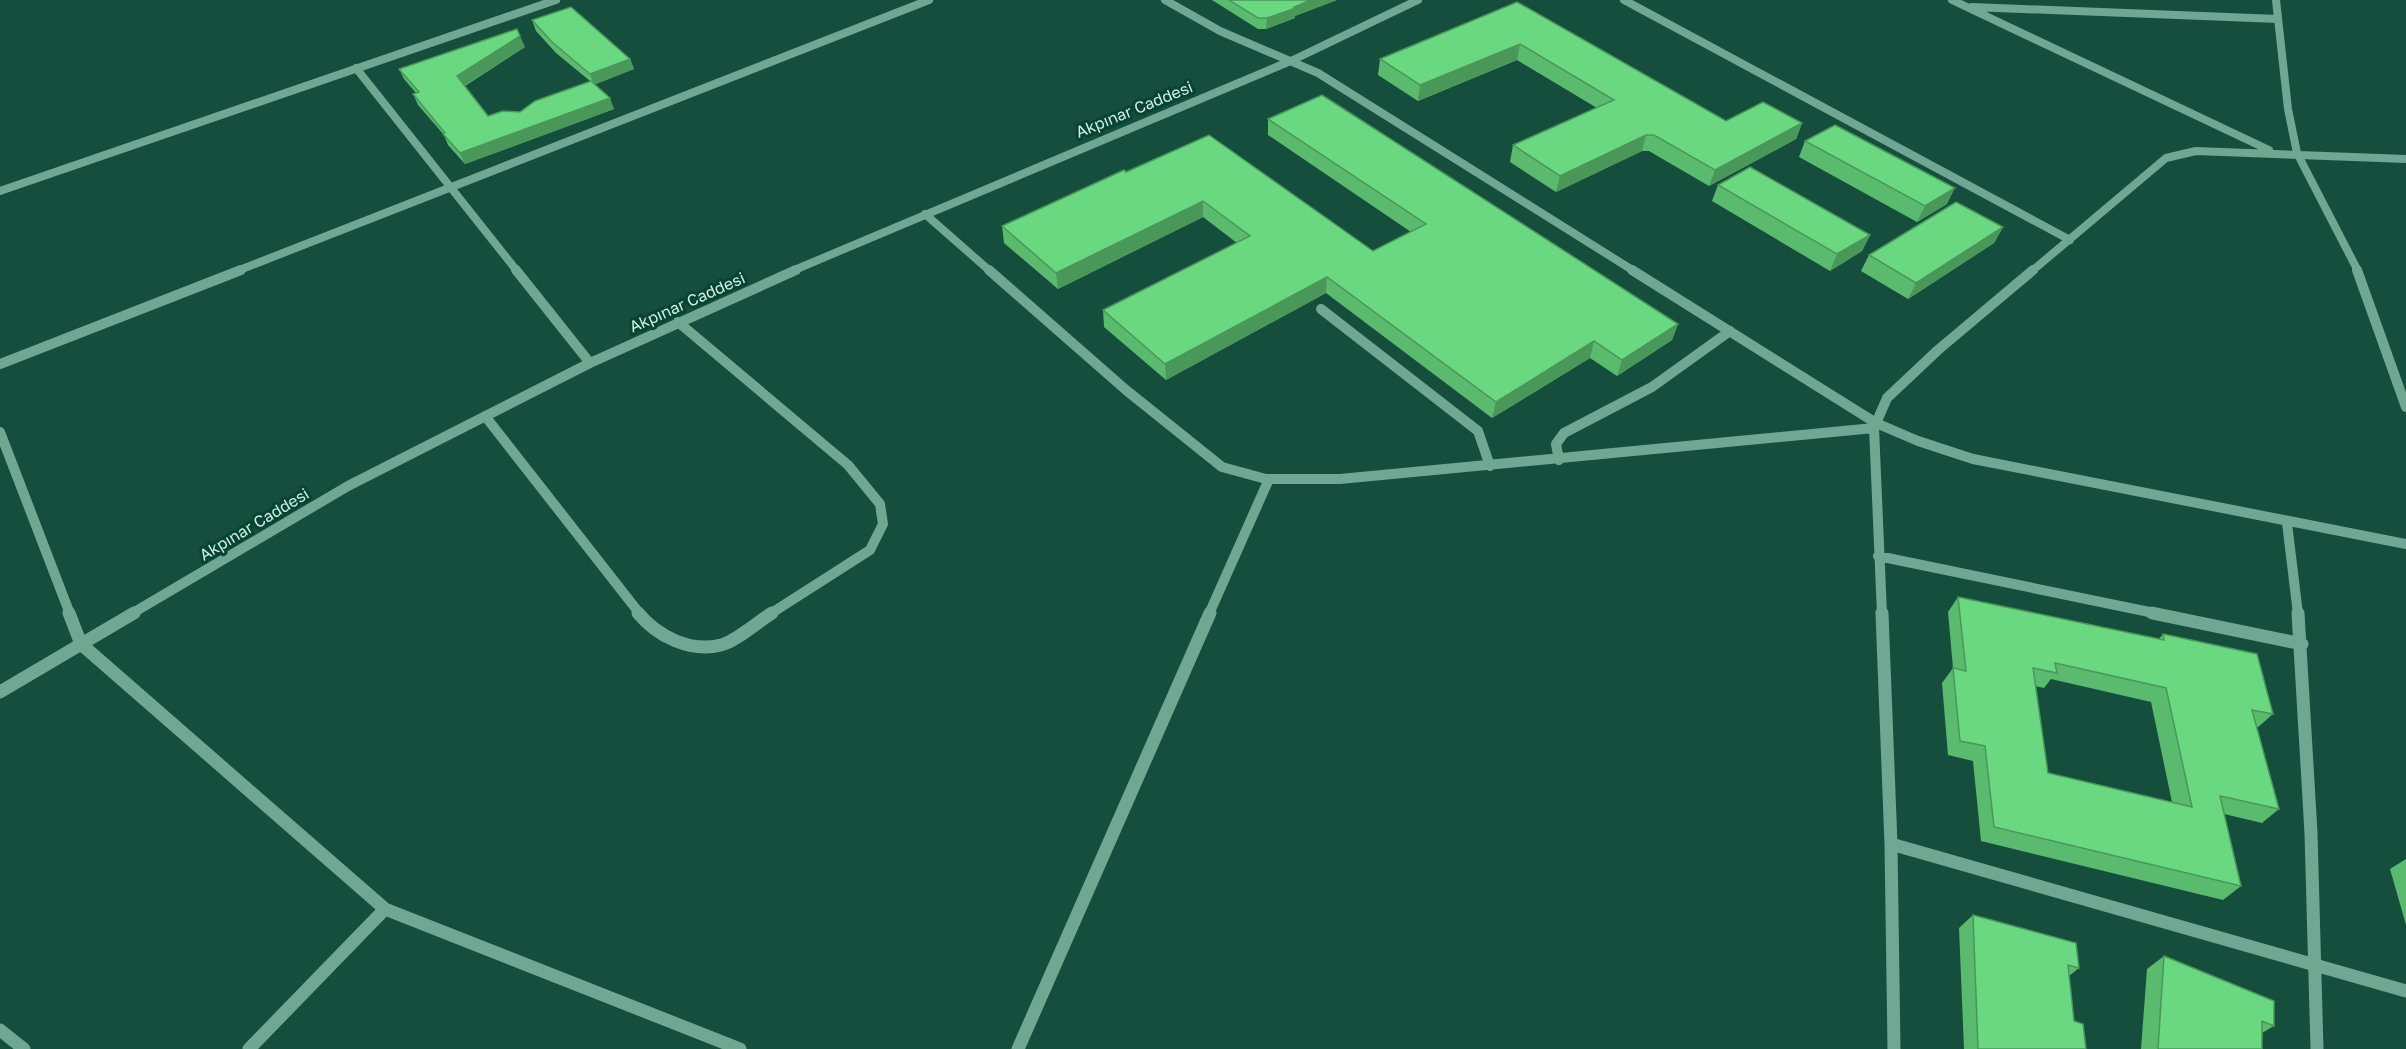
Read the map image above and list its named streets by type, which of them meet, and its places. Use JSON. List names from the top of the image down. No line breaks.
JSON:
{"streets":{"street":["Akpınar Caddesi"]}}
